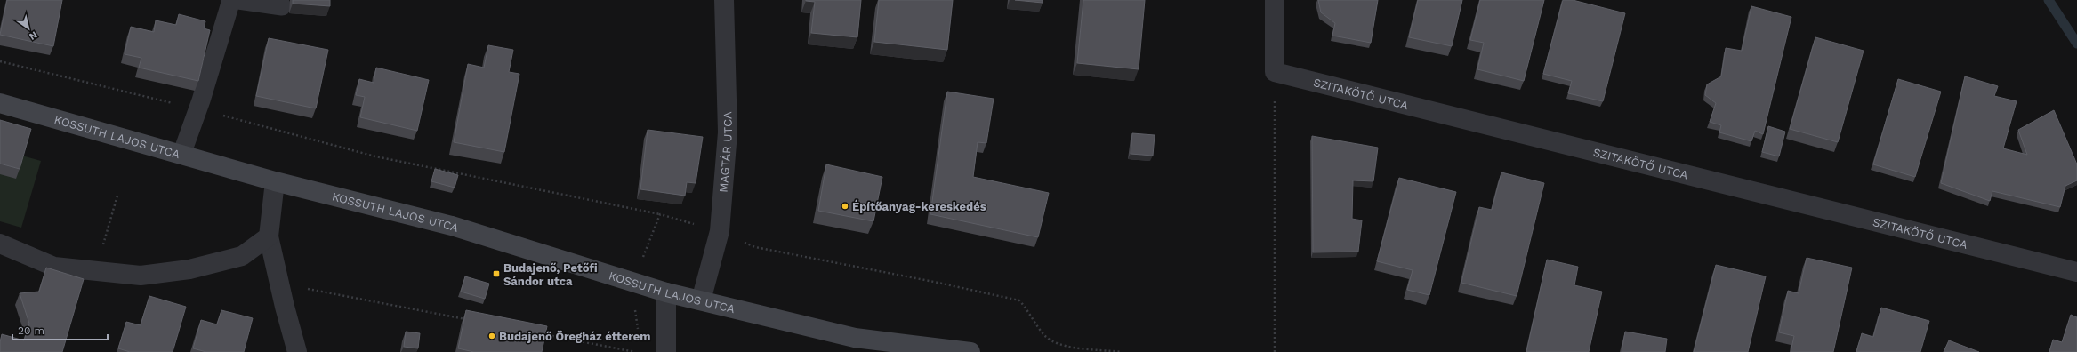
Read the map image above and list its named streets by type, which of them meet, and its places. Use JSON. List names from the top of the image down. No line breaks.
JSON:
{"streets":{"main road":["KOSSUTH LAJOS UTCA"],"street":["SZITAKÖTŐ UTCA","MAGTÁR UTCA"]},"crossings":[["KOSSUTH LAJOS UTCA","MAGTÁR UTCA"]],"places":{"other":["Építőanyag-kereskedés","Budajenő Öregház étterem"],"transit":["Budajenő, Petőfi Sándor utca"]},"scale_bar":"20 m","north":"bottom right"}
